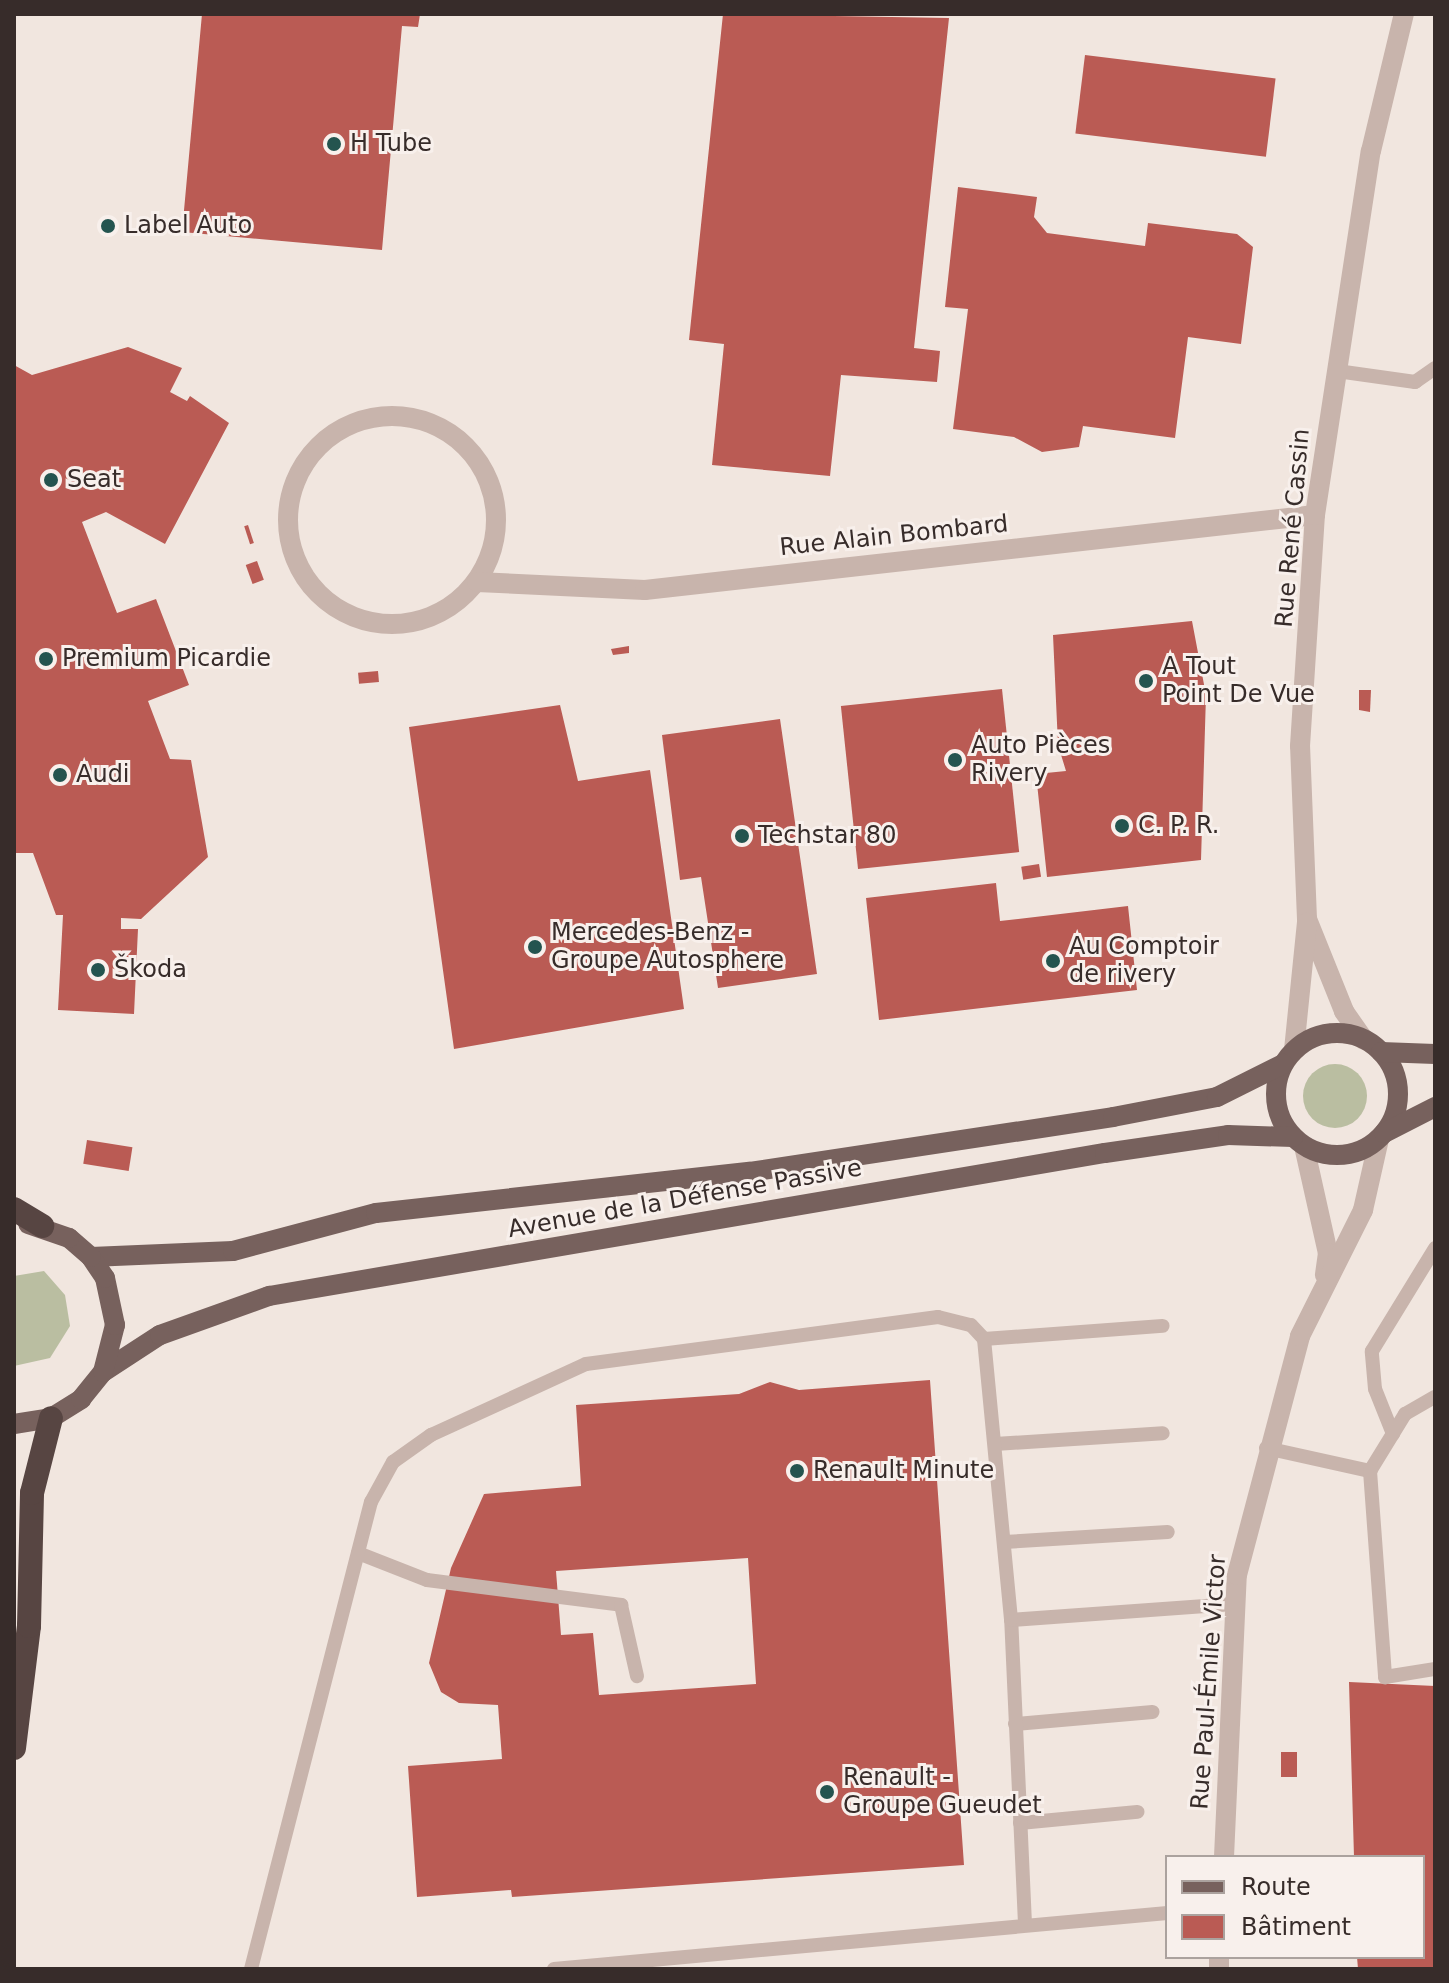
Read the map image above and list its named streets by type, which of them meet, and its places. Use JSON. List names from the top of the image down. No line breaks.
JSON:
{"streets":{"main road":["Avenue de la Défense Passive"],"street":["Rue René Cassin","Rue Alain Bombard","Rue Paul-Émile Victor"]},"crossings":[["Rue René Cassin","Rue Alain Bombard"],["Rue René Cassin","Avenue de la Défense Passive"],["Rue René Cassin","Rue Paul-Émile Victor"],["Avenue de la Défense Passive","Rue Paul-Émile Victor"]],"places":["H Tube","Label Auto","Seat","Premium Picardie","A Tout Point De Vue","Auto Pièces Rivery","Audi","C. P. R.","Techstar 80","Mercedes-Benz - Groupe Autosphere","Au Comptoir de rivery","Škoda","Renault Minute","Renault - Groupe Gueudet"],"legend":["Route","Bâtiment"]}
